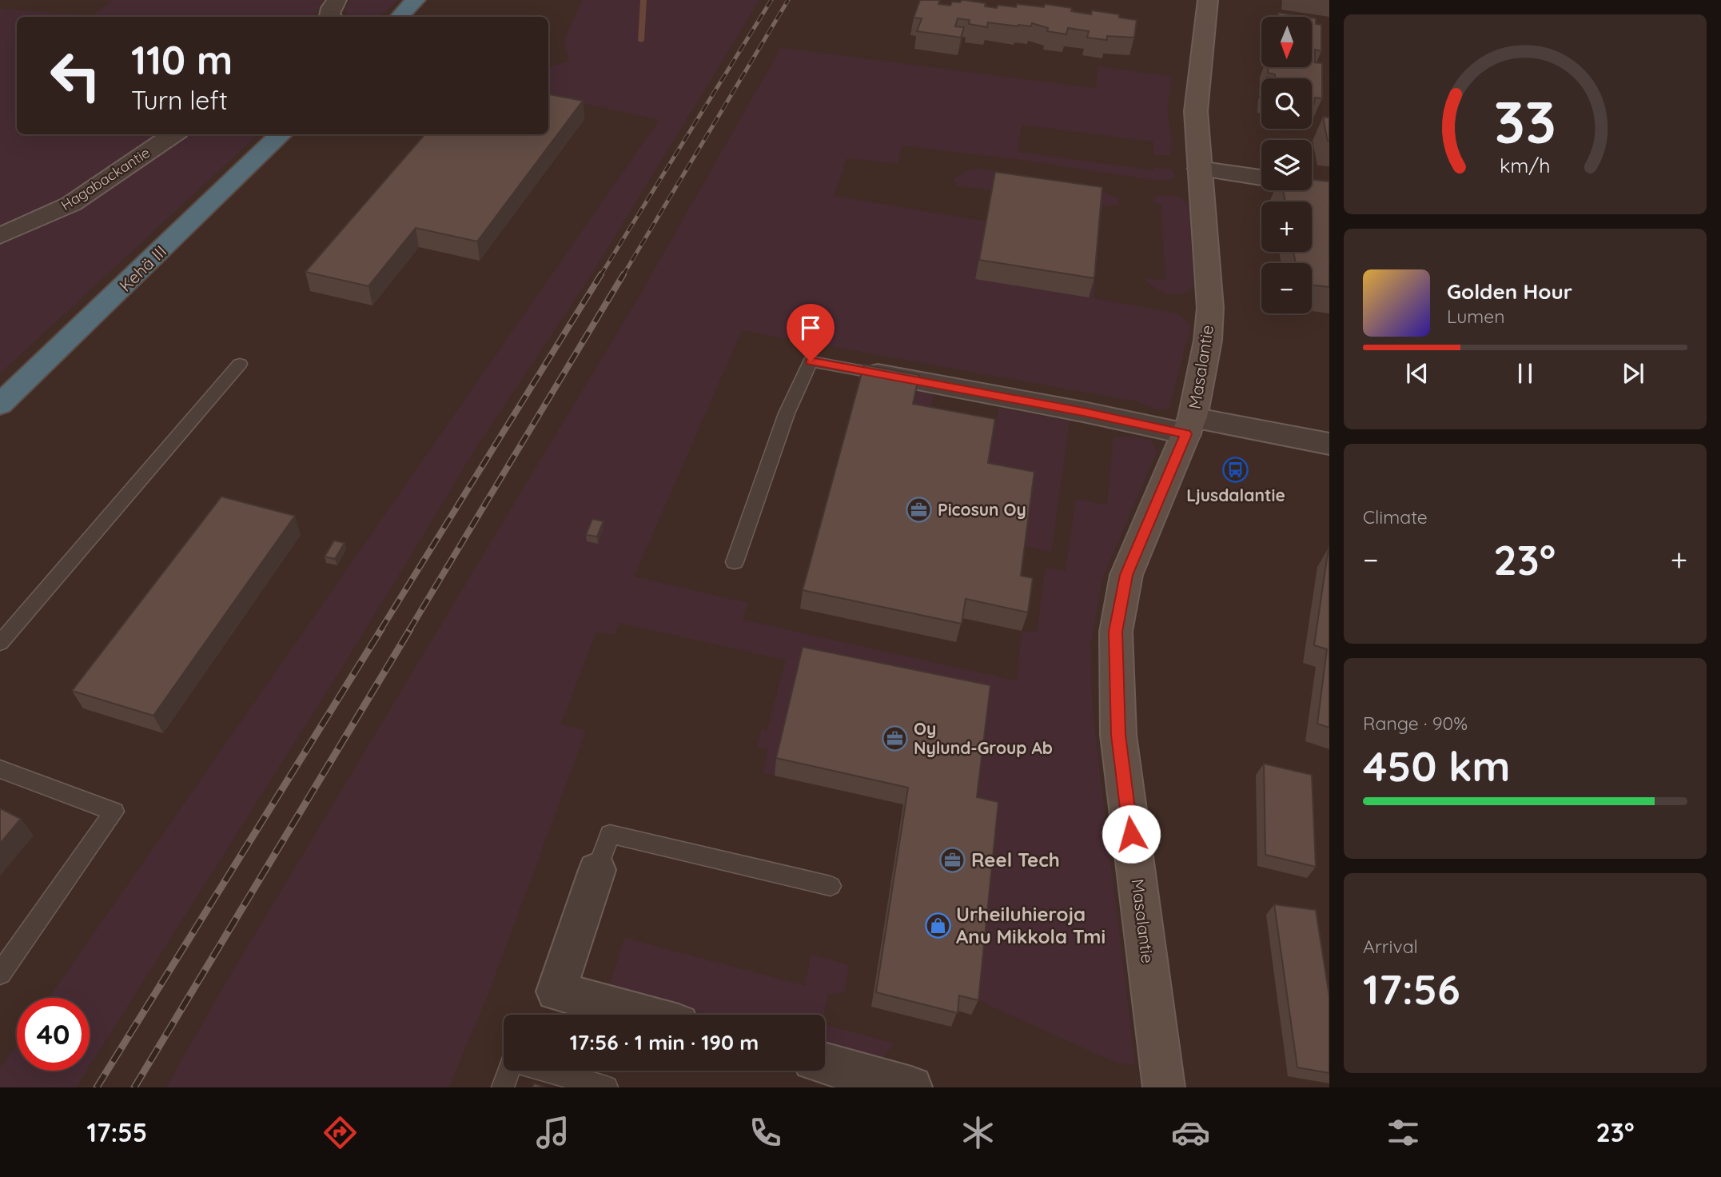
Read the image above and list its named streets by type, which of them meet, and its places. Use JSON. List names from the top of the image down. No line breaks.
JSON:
{"streets":{"highway":["Kehä III"],"street":["Hagabackantie","Masalantie"]},"places":{"bus stop":["Ljusdalantie"],"office":["Picosun Oy","Oy Nylund-Group Ab","Reel Tech"],"shop":["Urheiluhieroja Anu Mikkola Tmi"]},"north":"bottom","page":{"map_buttons":["+","−"],"turn":["110 m","Turn left"],"song":["Golden Hour","Lumen"],"tile":["Climate",["Range · 90%","450 km"],["Arrival","17:56"]],"heat":["−","23°","+"],"limit":"40","trip":"17:56 · 1 min · 190 m","tabs":["17:55","23°"],"gauge":["33","km/h"]}}
